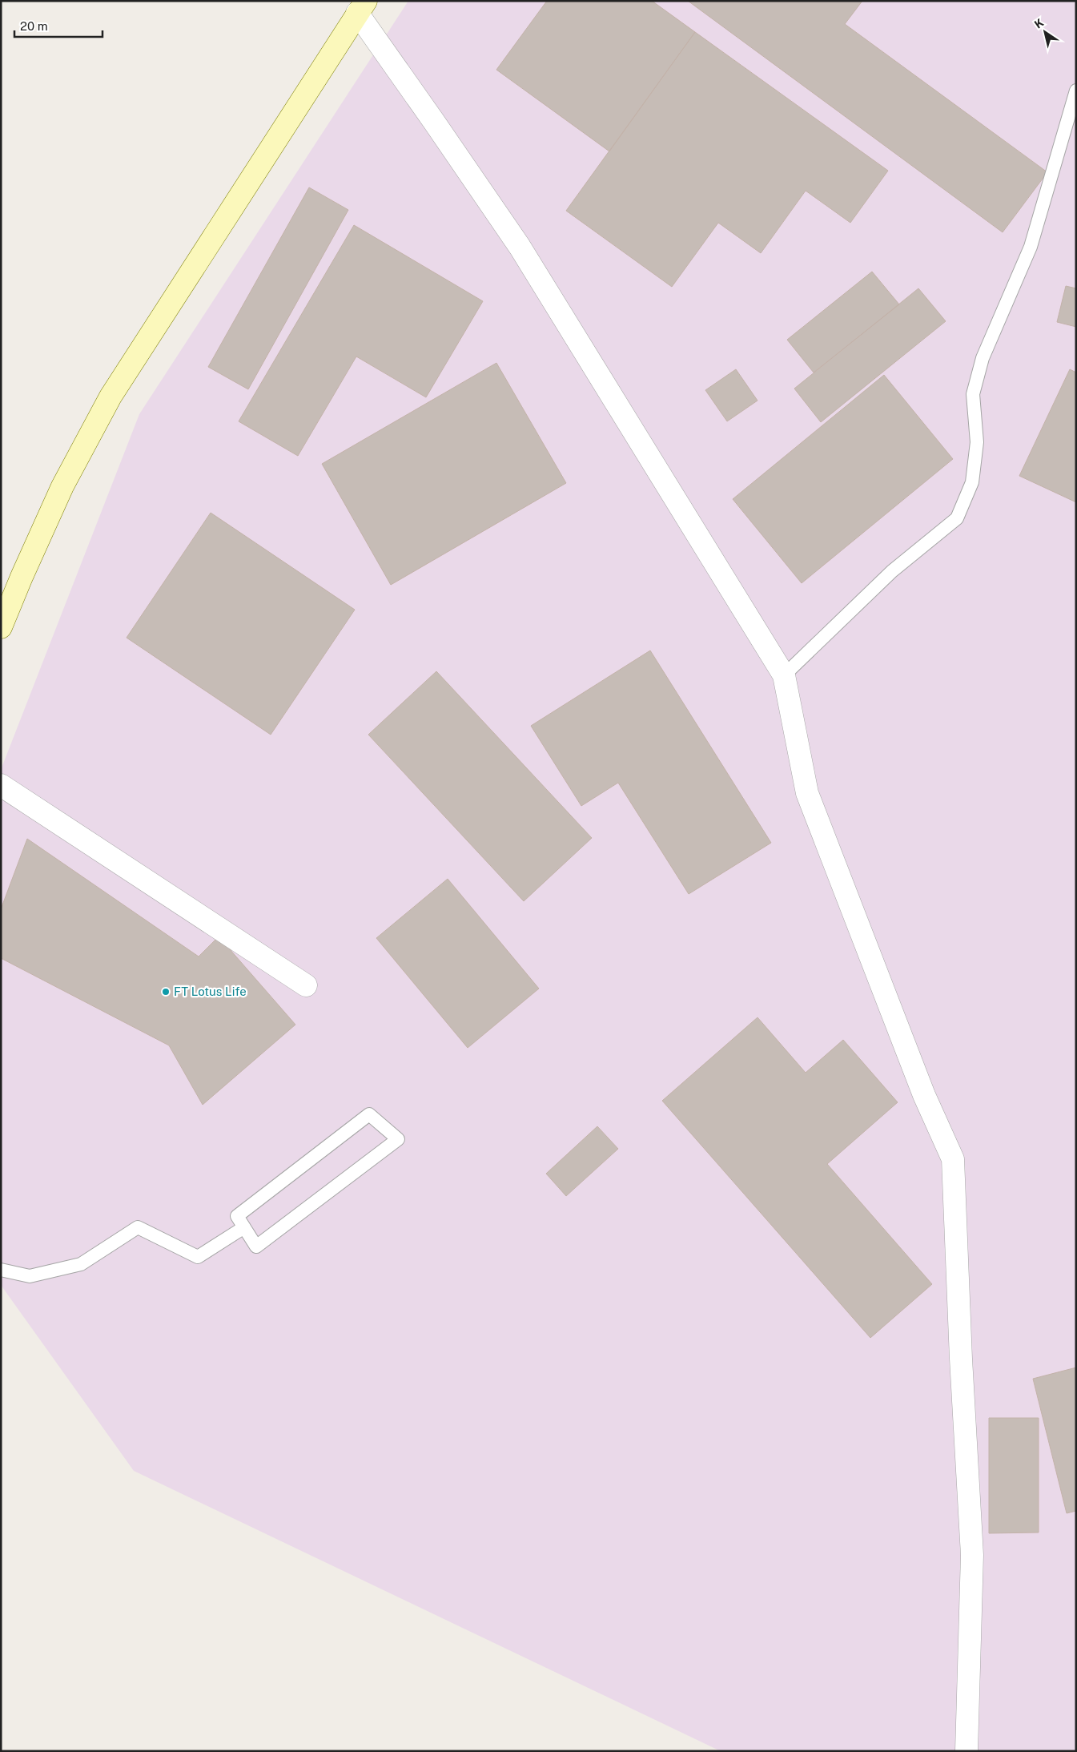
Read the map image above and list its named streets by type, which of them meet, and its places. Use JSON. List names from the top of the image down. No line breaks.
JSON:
{"places":["FT Lotus Life"],"scale_bar":"20 m","north":"top left"}
